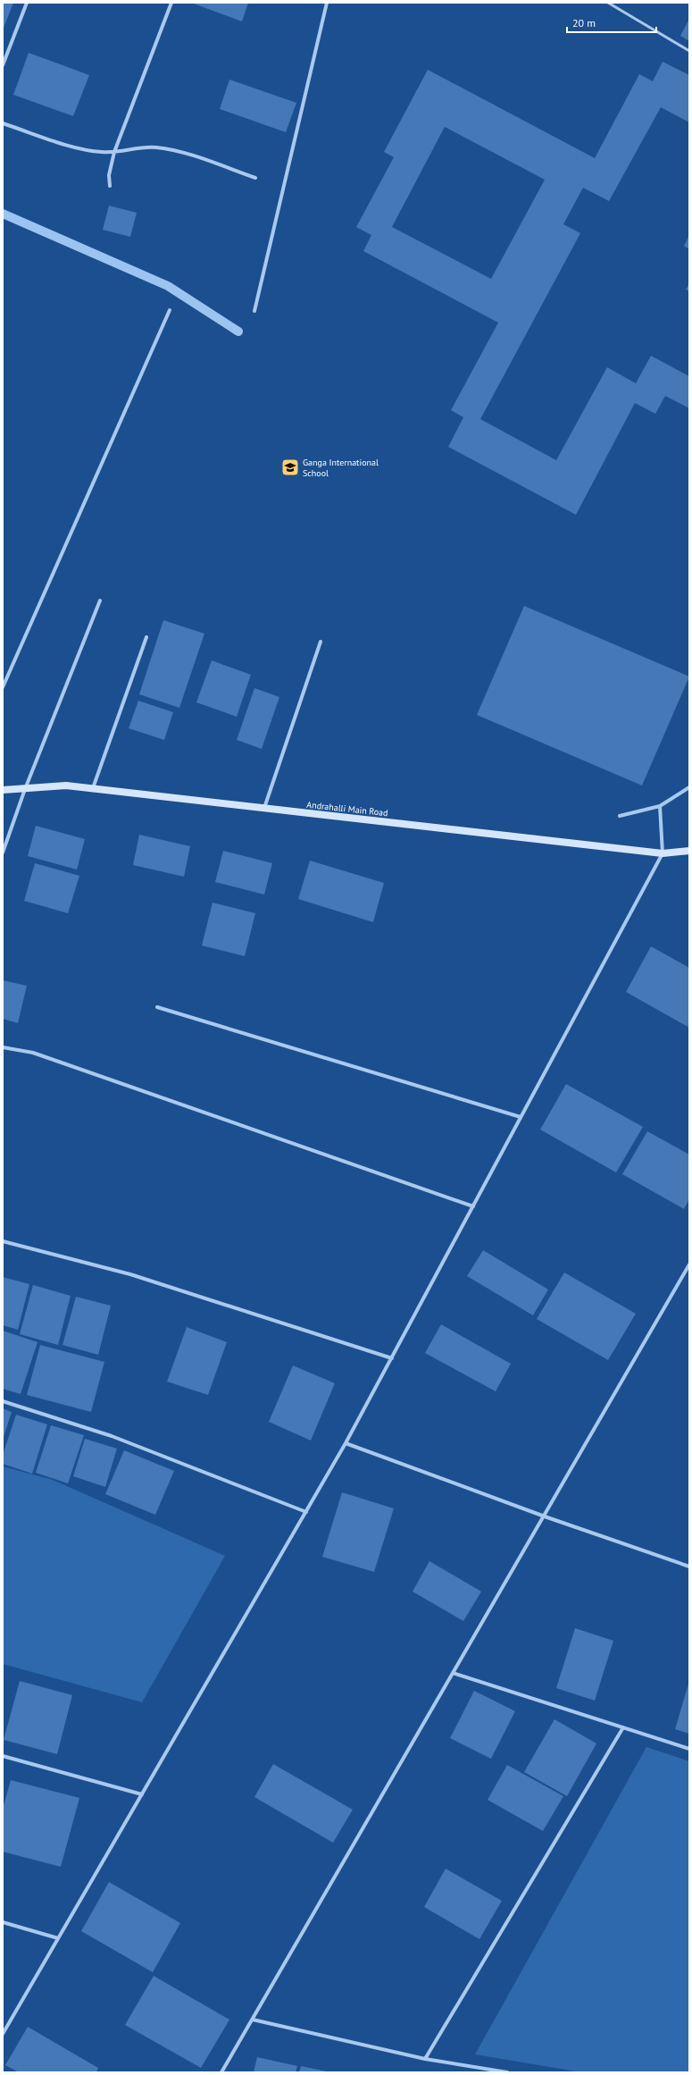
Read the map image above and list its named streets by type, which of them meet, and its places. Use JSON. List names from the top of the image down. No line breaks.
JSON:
{"streets":{"main road":["Andrahalli Main Road"]},"places":{"school or university":["Ganga International School"]},"scale_bar":"20 m"}
